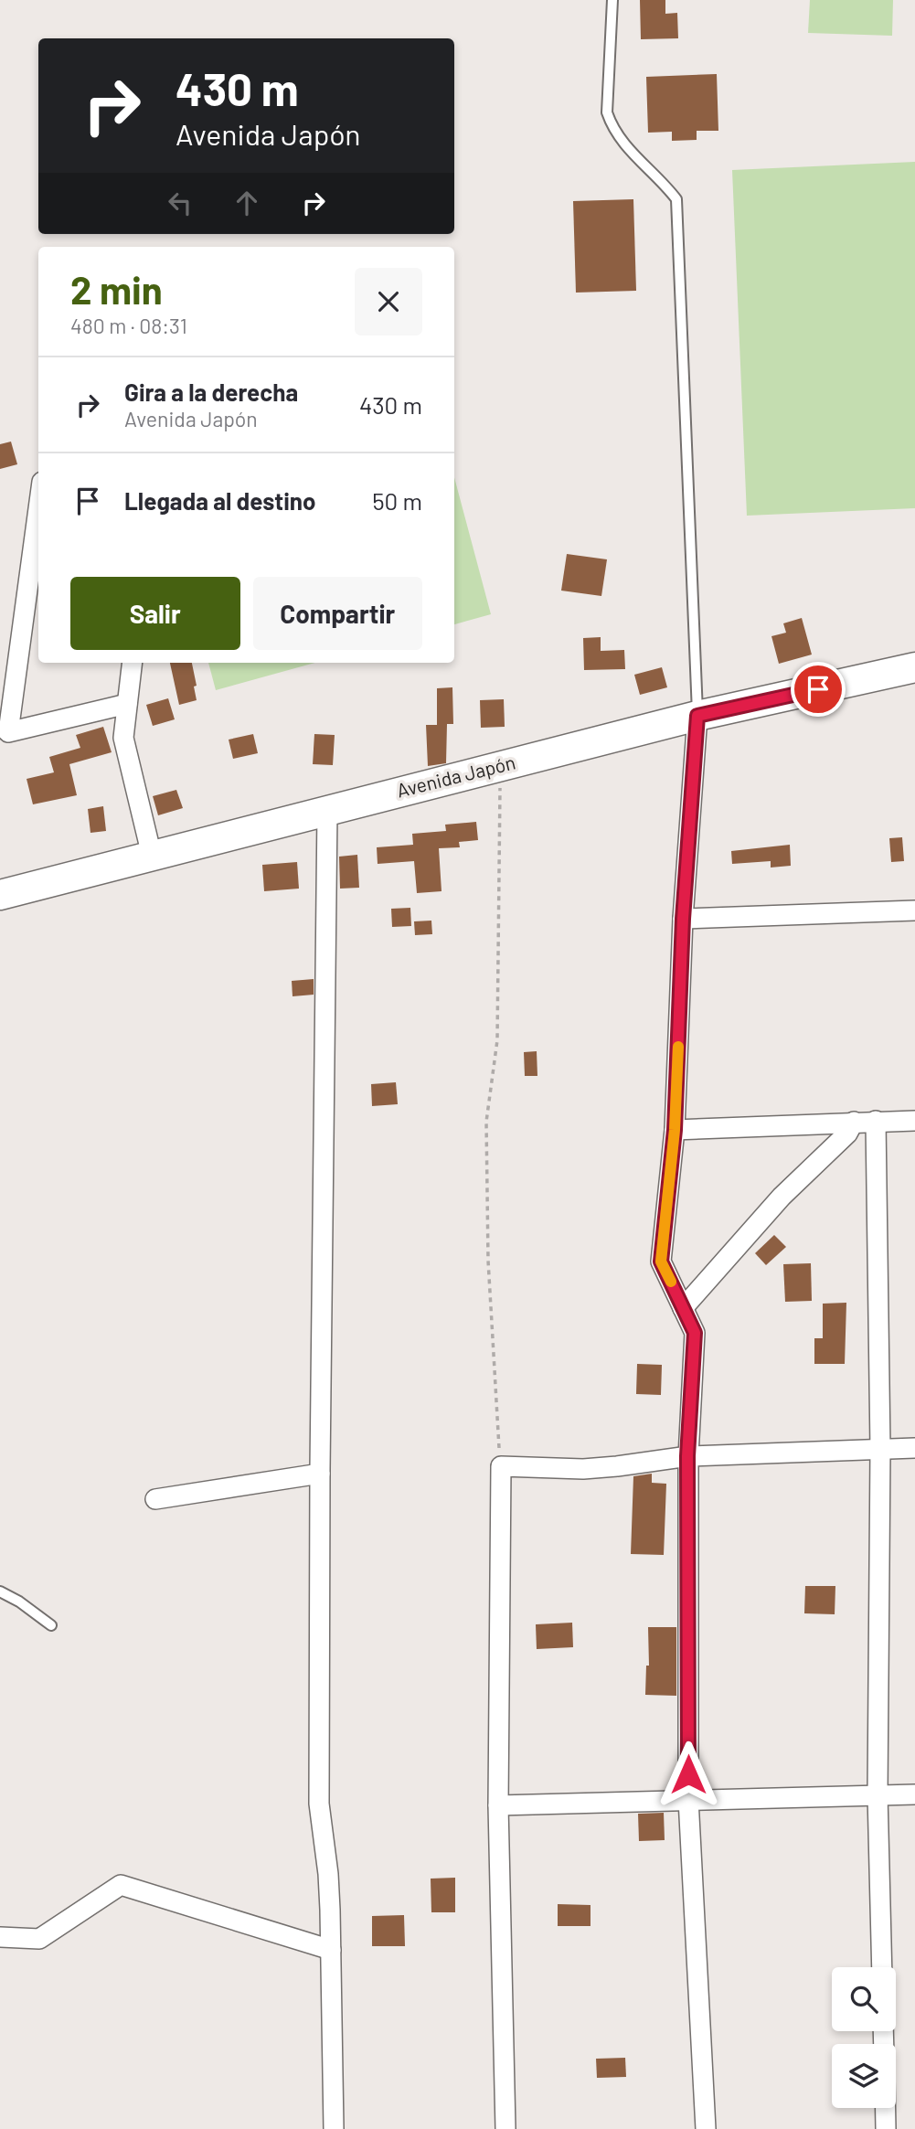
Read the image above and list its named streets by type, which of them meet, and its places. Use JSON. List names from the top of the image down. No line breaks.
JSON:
{"streets":{"street":["Avenida Japón"]},"page":{"turn":["430 m","Avenida Japón"],"heading":["2 min","480 m · 08:31"],"list":[{"name":"Gira a la derecha","note":"Avenida Japón","value":"430 m"},{"name":"Llegada al destino","value":"50 m"}],"buttons":["Salir","Compartir"]}}
